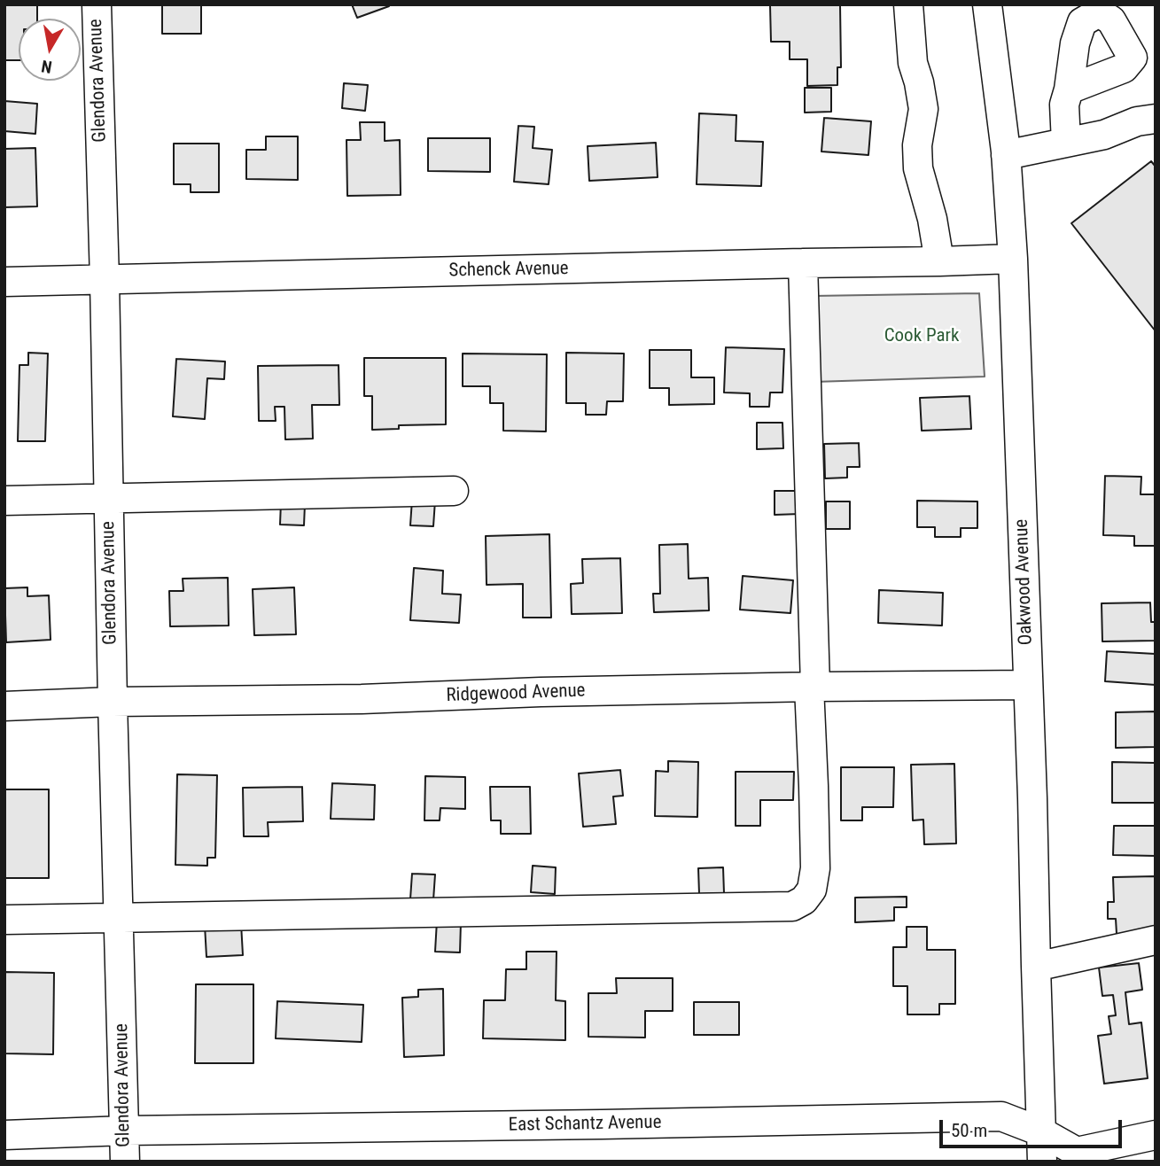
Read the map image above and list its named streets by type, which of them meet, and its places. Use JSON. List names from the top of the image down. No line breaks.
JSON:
{"streets":{"street":["Glendora Avenue","Schenck Avenue","Oakwood Avenue","Ridgewood Avenue","East Schantz Avenue"]},"crossings":[["Glendora Avenue","Schenck Avenue"],["Glendora Avenue","Ridgewood Avenue"],["Glendora Avenue","East Schantz Avenue"],["Schenck Avenue","Oakwood Avenue"],["Oakwood Avenue","Ridgewood Avenue"],["Oakwood Avenue","East Schantz Avenue"]],"parks":["Cook Park"],"scale_bar":"50 m","north":"bottom"}
